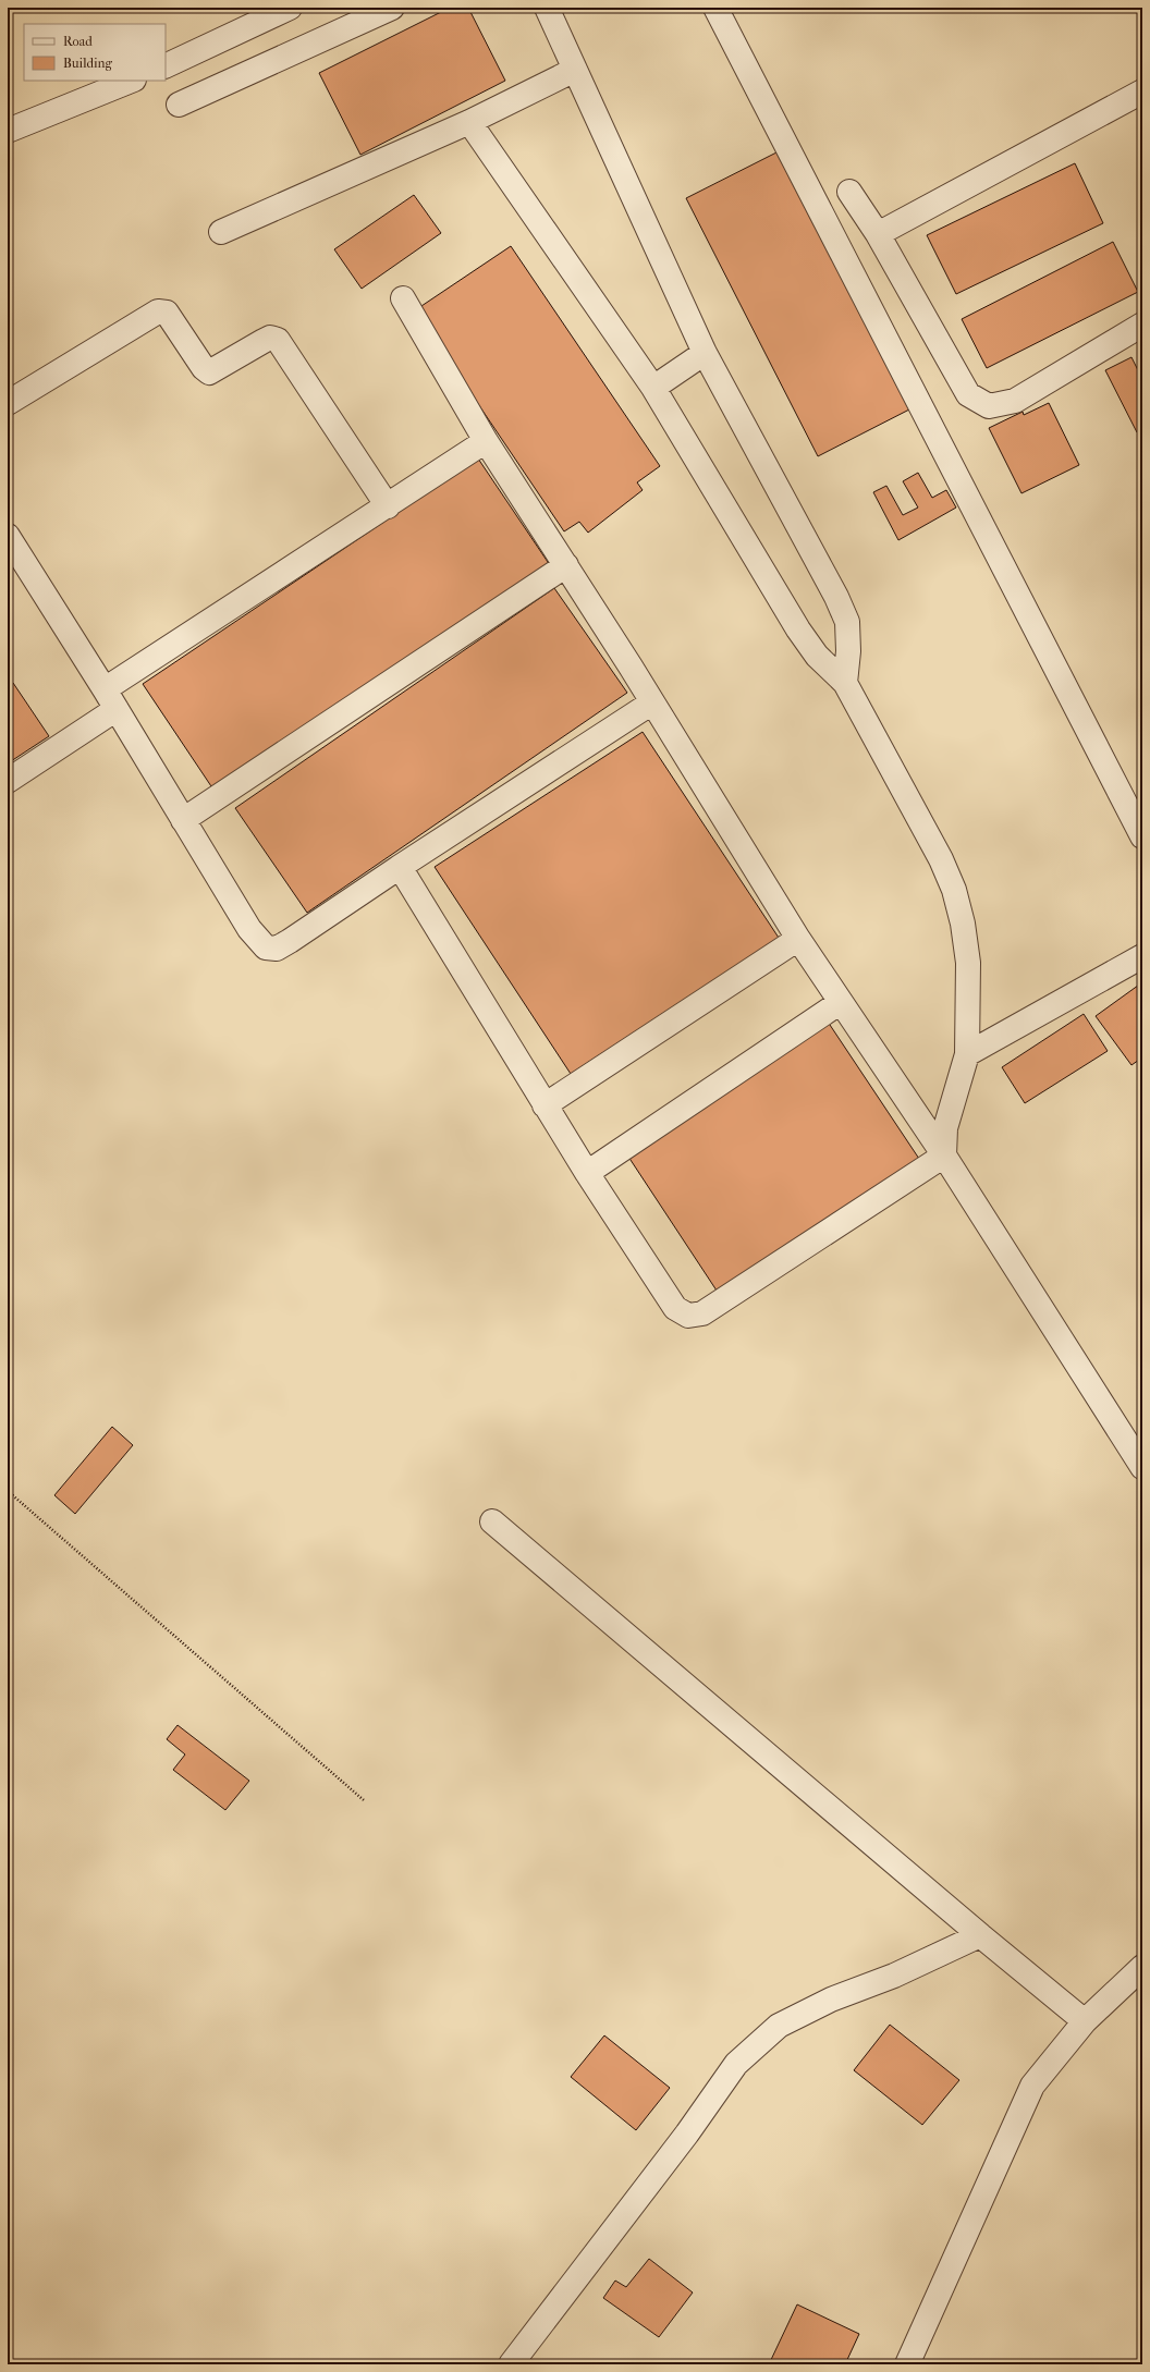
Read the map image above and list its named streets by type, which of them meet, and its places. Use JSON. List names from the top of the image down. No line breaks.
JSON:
{"legend":["Road","Building"]}
